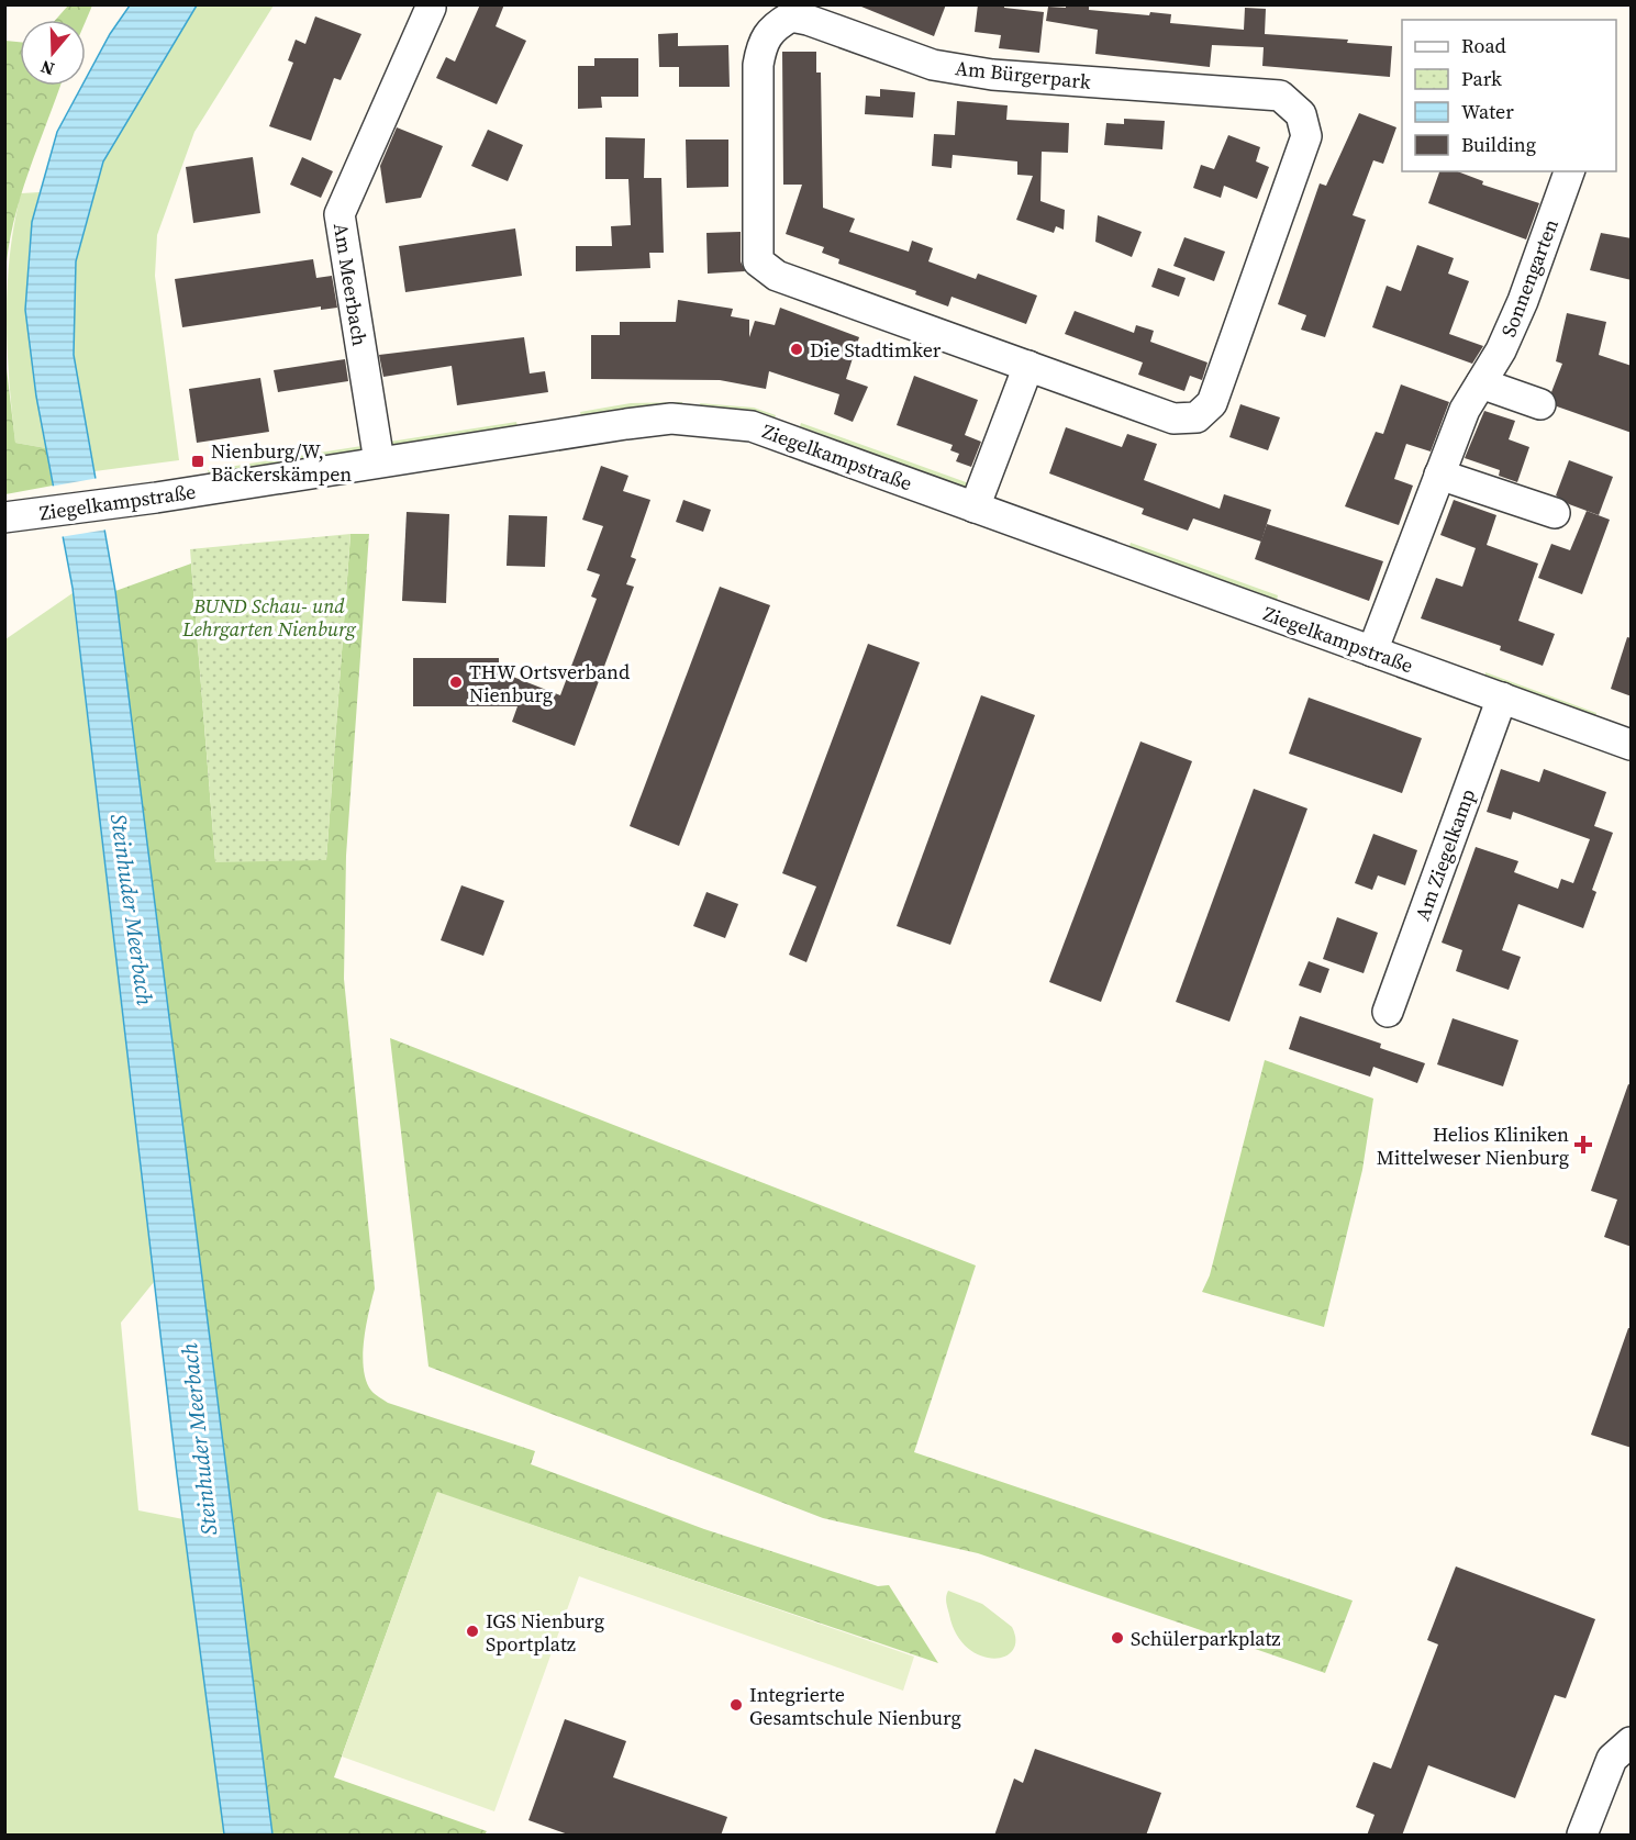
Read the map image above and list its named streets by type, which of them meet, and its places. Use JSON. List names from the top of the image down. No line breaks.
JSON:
{"streets":{"street":["Am Bürgerpark","Sonnengarten","Am Meerbach","Ziegelkampstraße","Am Ziegelkamp"]},"crossings":[["Sonnengarten","Ziegelkampstraße"],["Am Meerbach","Ziegelkampstraße"],["Ziegelkampstraße","Am Ziegelkamp"]],"water":["Steinhuder Meerbach"],"parks":["BUND Schau- und Lehrgarten Nienburg"],"places":{"other":["Die Stadtimker","THW Ortsverband Nienburg","IGS Nienburg Sportplatz","Schülerparkplatz","Integrierte Gesamtschule Nienburg"],"transit":["Nienburg/W, Bäckerskämpen"],"health":["Helios Kliniken Mittelweser Nienburg"]},"legend":["Road","Park","Water","Building"],"north":"bottom"}
